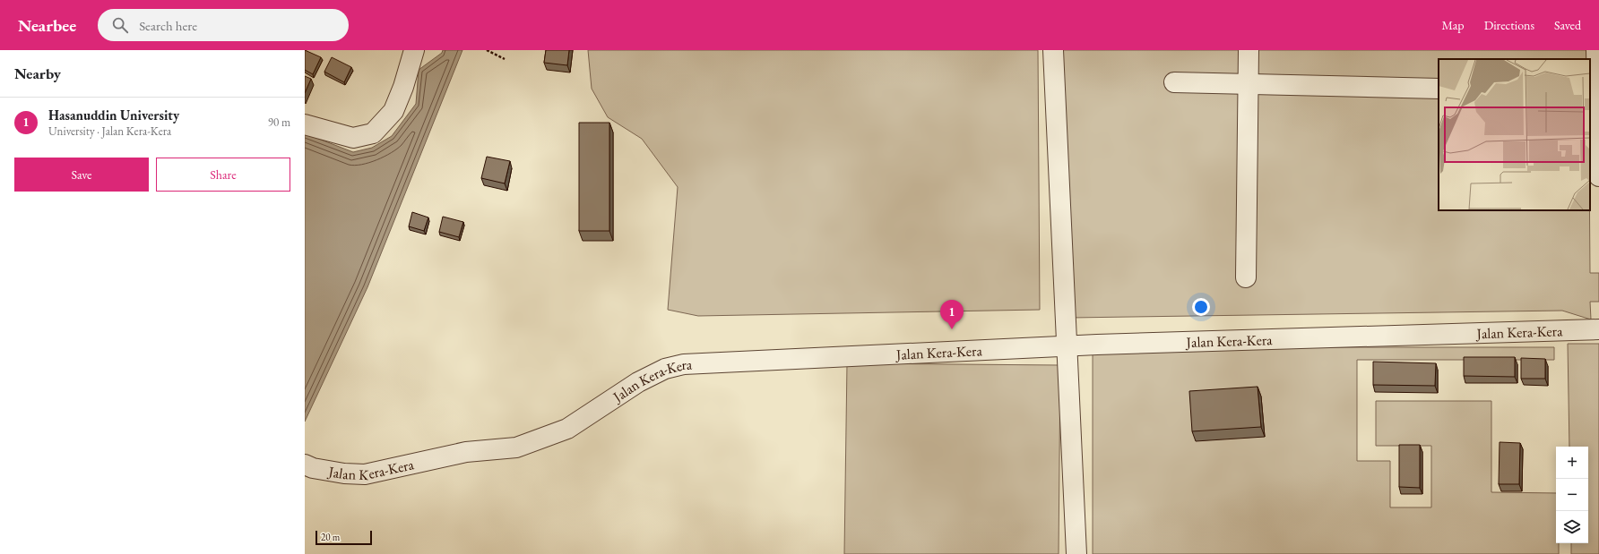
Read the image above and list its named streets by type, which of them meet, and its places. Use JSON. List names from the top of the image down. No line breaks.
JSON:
{"streets":{"street":["Jalan Kera-Kera"]},"scale_bar":"20 m","page":{"header":"Nearbee","search":"Search here","nav":["Map","Directions","Saved"],"heading":"Nearby","list":[{"mark":"1","name":"Hasanuddin University","note":"University · Jalan Kera-Kera","value":"90 m"}],"buttons":["Save","Share"],"pins":"1","map_buttons":["+","−"],"scale":"20 m"}}
